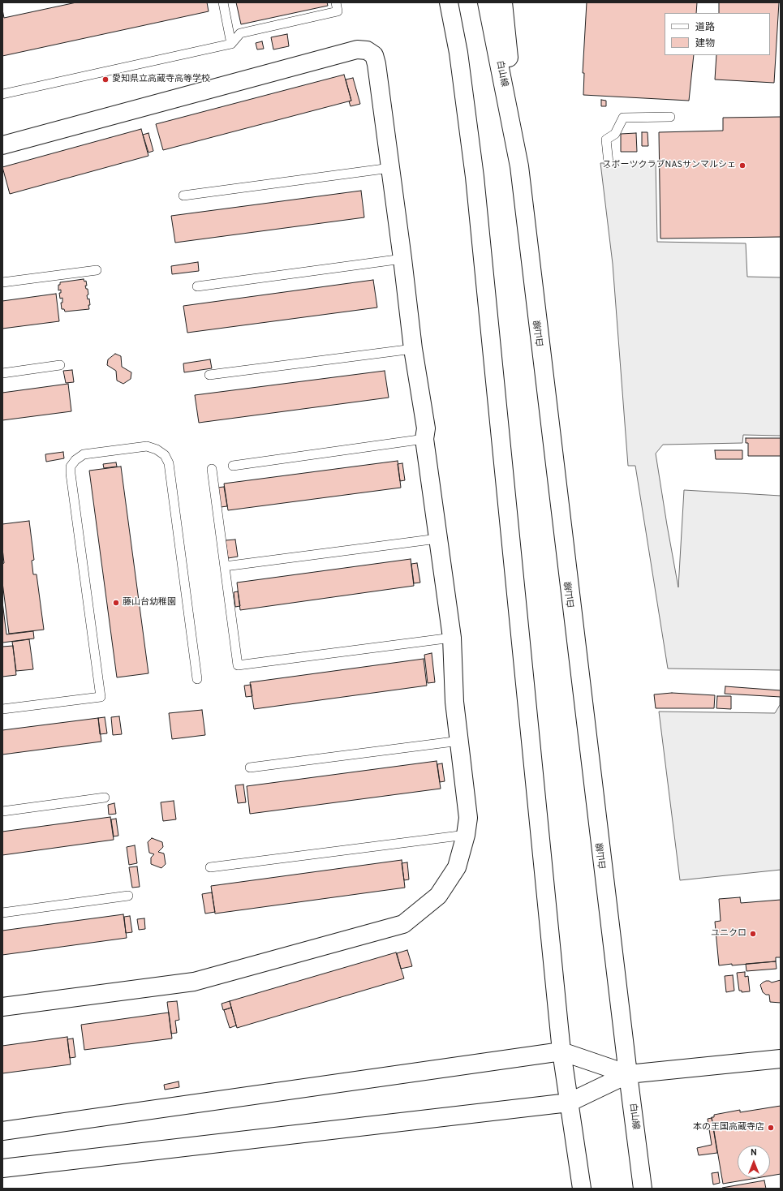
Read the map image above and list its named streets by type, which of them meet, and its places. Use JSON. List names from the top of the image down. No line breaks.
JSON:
{"streets":{"street":["白山線"]},"places":["愛知県立高蔵寺高等学校","スポーツクラブNASサンマルシェ","藤山台幼稚園","ユニクロ","本の王国高蔵寺店"],"legend":["道路","建物"],"north":"top"}
